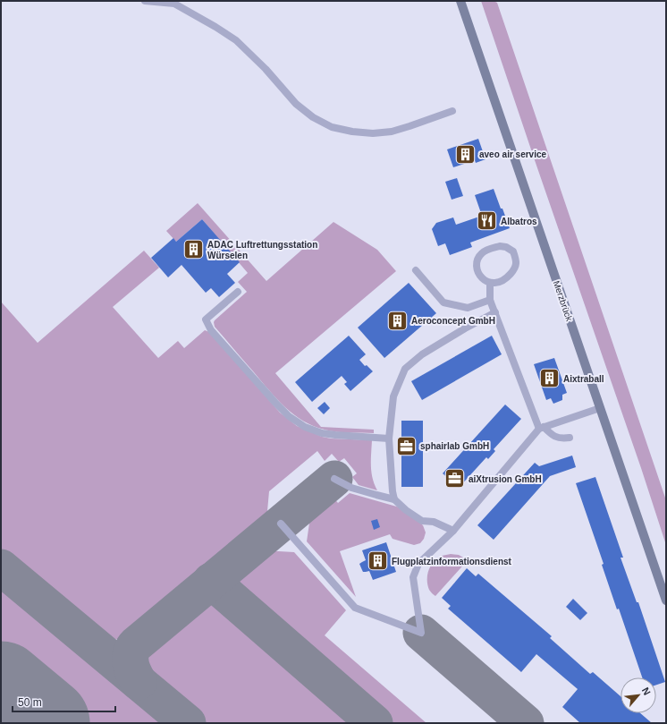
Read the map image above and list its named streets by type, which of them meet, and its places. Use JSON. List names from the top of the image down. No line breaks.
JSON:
{"streets":{"main road":["Merzbrück"]},"places":{"building":["aveo air service","ADAC Luftrettungsstation Würselen","Aeroconcept GmbH","Aixtraball","Flugplatzinformationsdienst"],"restaurant":["Albatros"],"office":["sphairlab GmbH","aiXtrusion GmbH"]},"scale_bar":"50 m","north":"top right"}
